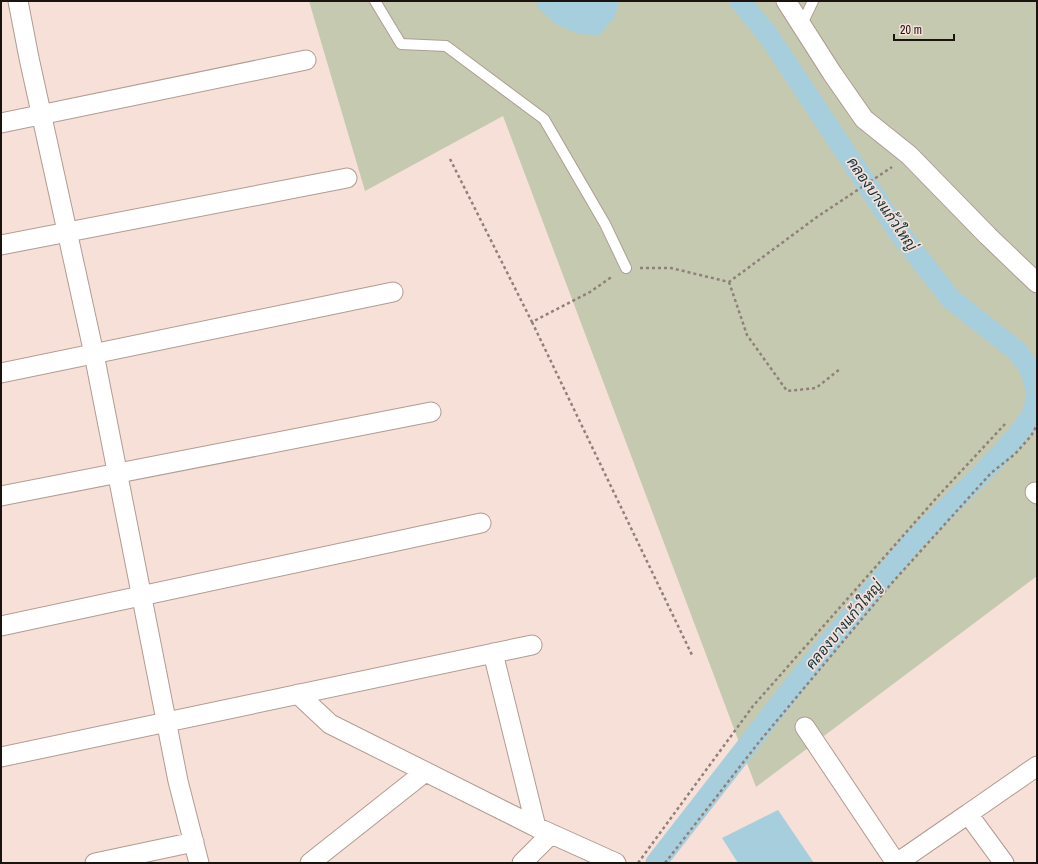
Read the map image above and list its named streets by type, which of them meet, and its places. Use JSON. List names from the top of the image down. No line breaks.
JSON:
{"water":["คลองบางแก้วใหญ่"],"scale_bar":"20 m"}
